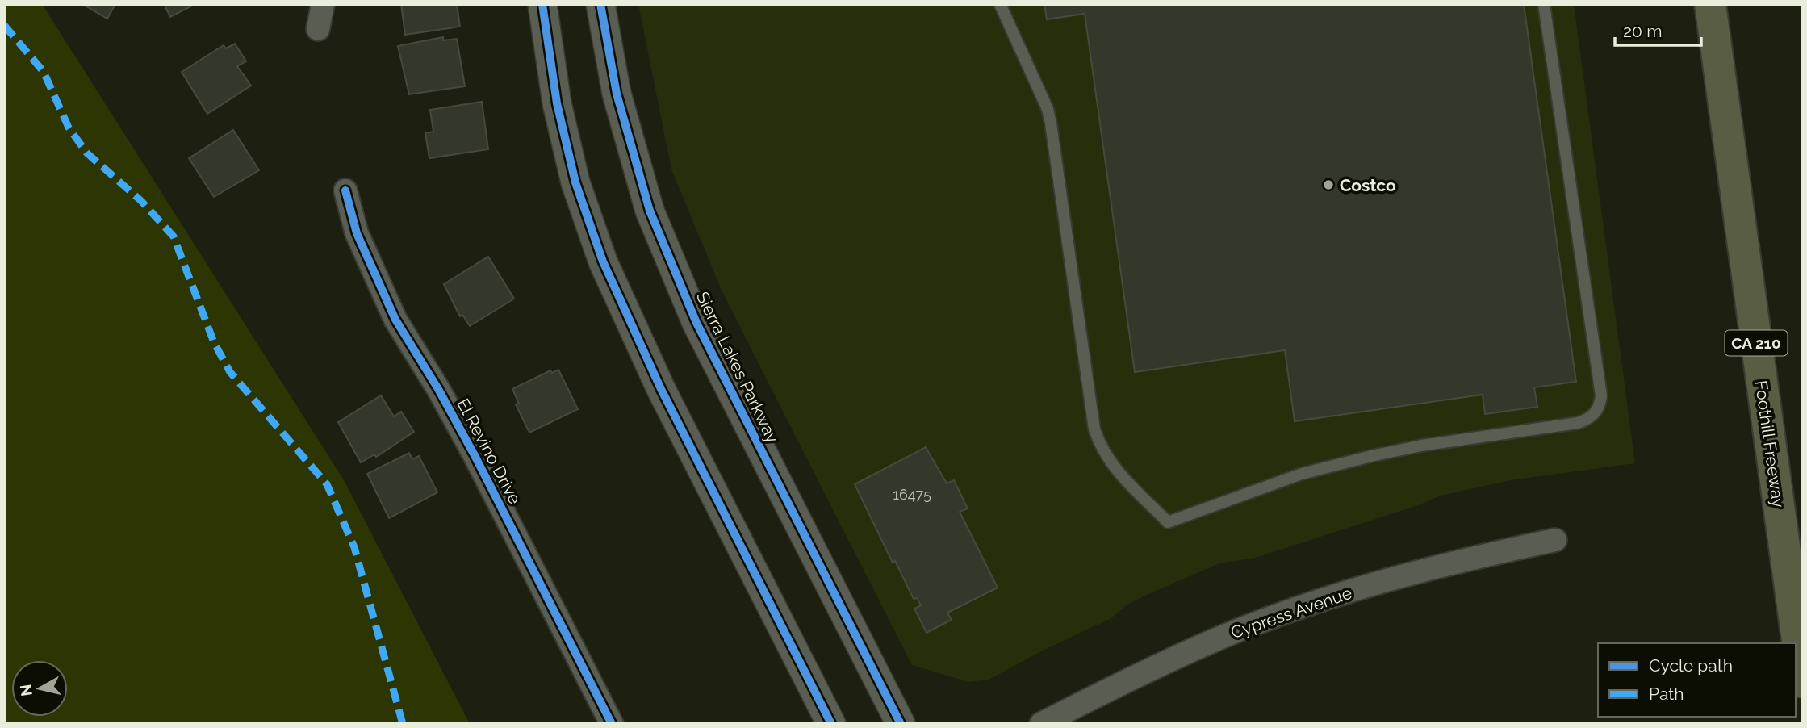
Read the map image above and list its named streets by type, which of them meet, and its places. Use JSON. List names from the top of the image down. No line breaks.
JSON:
{"streets":{"highway":["CA 210","Foothill Freeway"],"street":["Sierra Lakes Parkway","El Revino Drive","Cypress Avenue"]},"places":["Costco"],"house_numbers":["16475"],"legend":["Cycle path","Path"],"scale_bar":"20 m","north":"left"}
